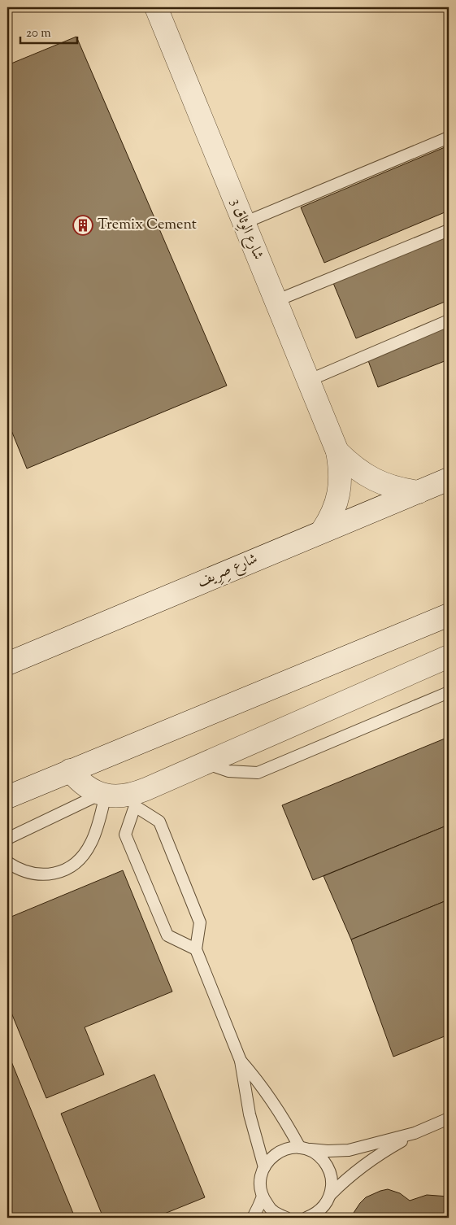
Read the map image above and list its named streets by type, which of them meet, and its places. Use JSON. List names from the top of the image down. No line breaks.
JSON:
{"streets":{"street":["شارع الوِثاق 3","شارع صِرِيف"]},"crossings":[["شارع الوِثاق 3","شارع صِرِيف"]],"places":{"building":["Tremix Cement"]},"scale_bar":"20 m"}
